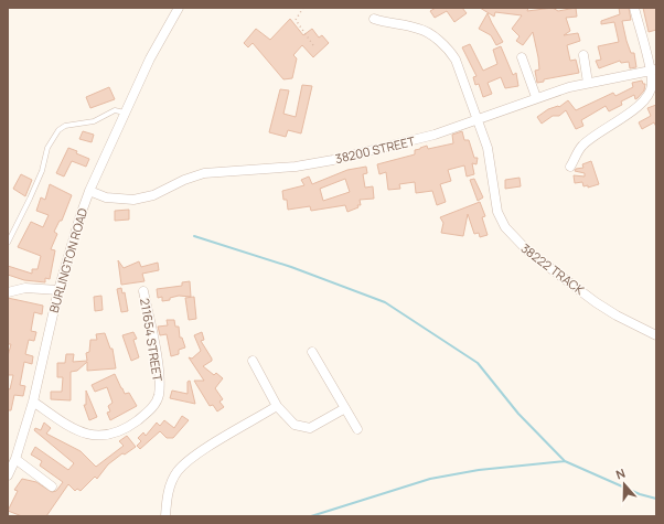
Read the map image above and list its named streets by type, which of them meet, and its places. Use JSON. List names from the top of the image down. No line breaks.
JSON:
{"streets":{"street":["38200 STREET","BURLINGTON ROAD","38222 TRACK","211654 STREET"]},"crossings":[["38200 STREET","BURLINGTON ROAD"],["38200 STREET","38222 TRACK"],["BURLINGTON ROAD","211654 STREET"]],"north":"top"}
